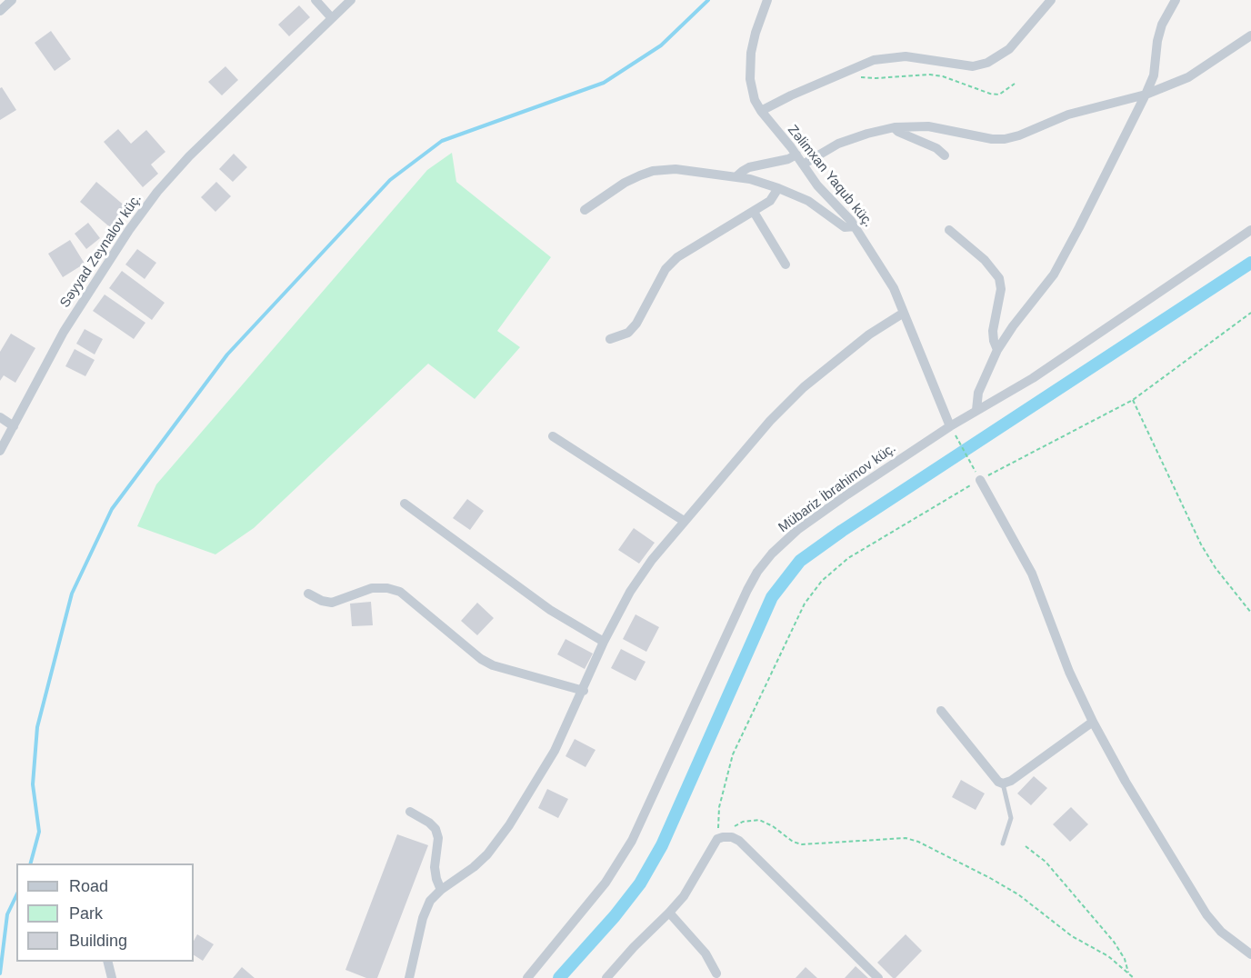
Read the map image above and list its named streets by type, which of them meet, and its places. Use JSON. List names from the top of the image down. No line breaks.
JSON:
{"streets":{"street":["Zəlimxan Yaqub küç.","Səyyad Zeynalov küç.","Mübariz İbrahimov küç."]},"crossings":[["Zəlimxan Yaqub küç.","Mübariz İbrahimov küç."]],"legend":["Road","Park","Building"]}
